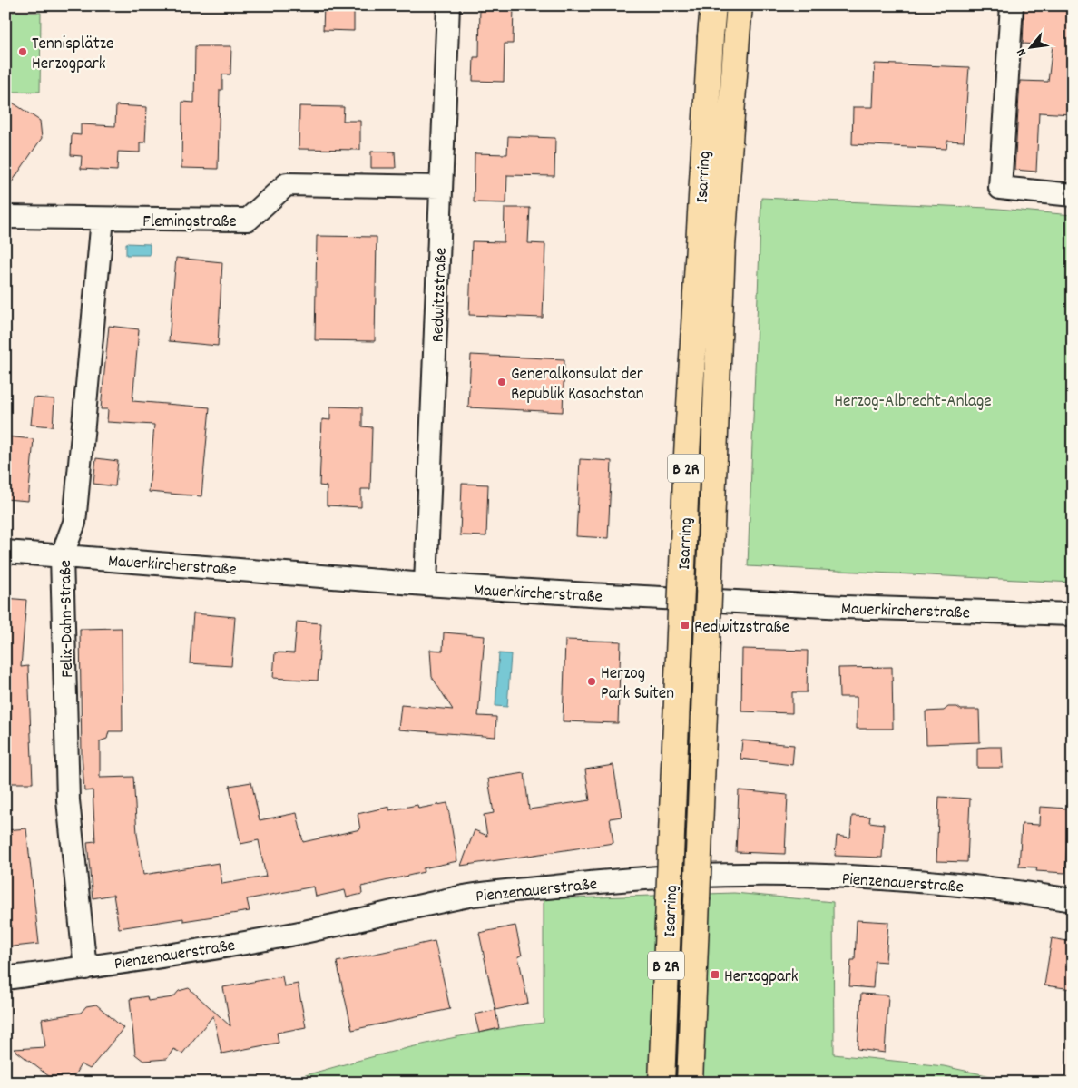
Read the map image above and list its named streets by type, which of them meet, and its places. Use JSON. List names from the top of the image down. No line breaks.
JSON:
{"streets":{"highway":["Isarring","B 2R"],"street":["Flemingstraße","Redwitzstraße","Mauerkircherstraße","Felix-Dahn-Straße","Pienzenauerstraße"]},"crossings":[["Flemingstraße","Redwitzstraße"],["Flemingstraße","Felix-Dahn-Straße"],["Redwitzstraße","Mauerkircherstraße"],["Mauerkircherstraße","Felix-Dahn-Straße"],["Felix-Dahn-Straße","Pienzenauerstraße"]],"parks":["Herzog-Albrecht-Anlage"],"places":{"other":["Tennisplätze Herzogpark","Generalkonsulat der Republik Kasachstan","Herzog Park Suiten"],"transit":["Redwitzstraße","Herzogpark"]},"north":"bottom left"}
